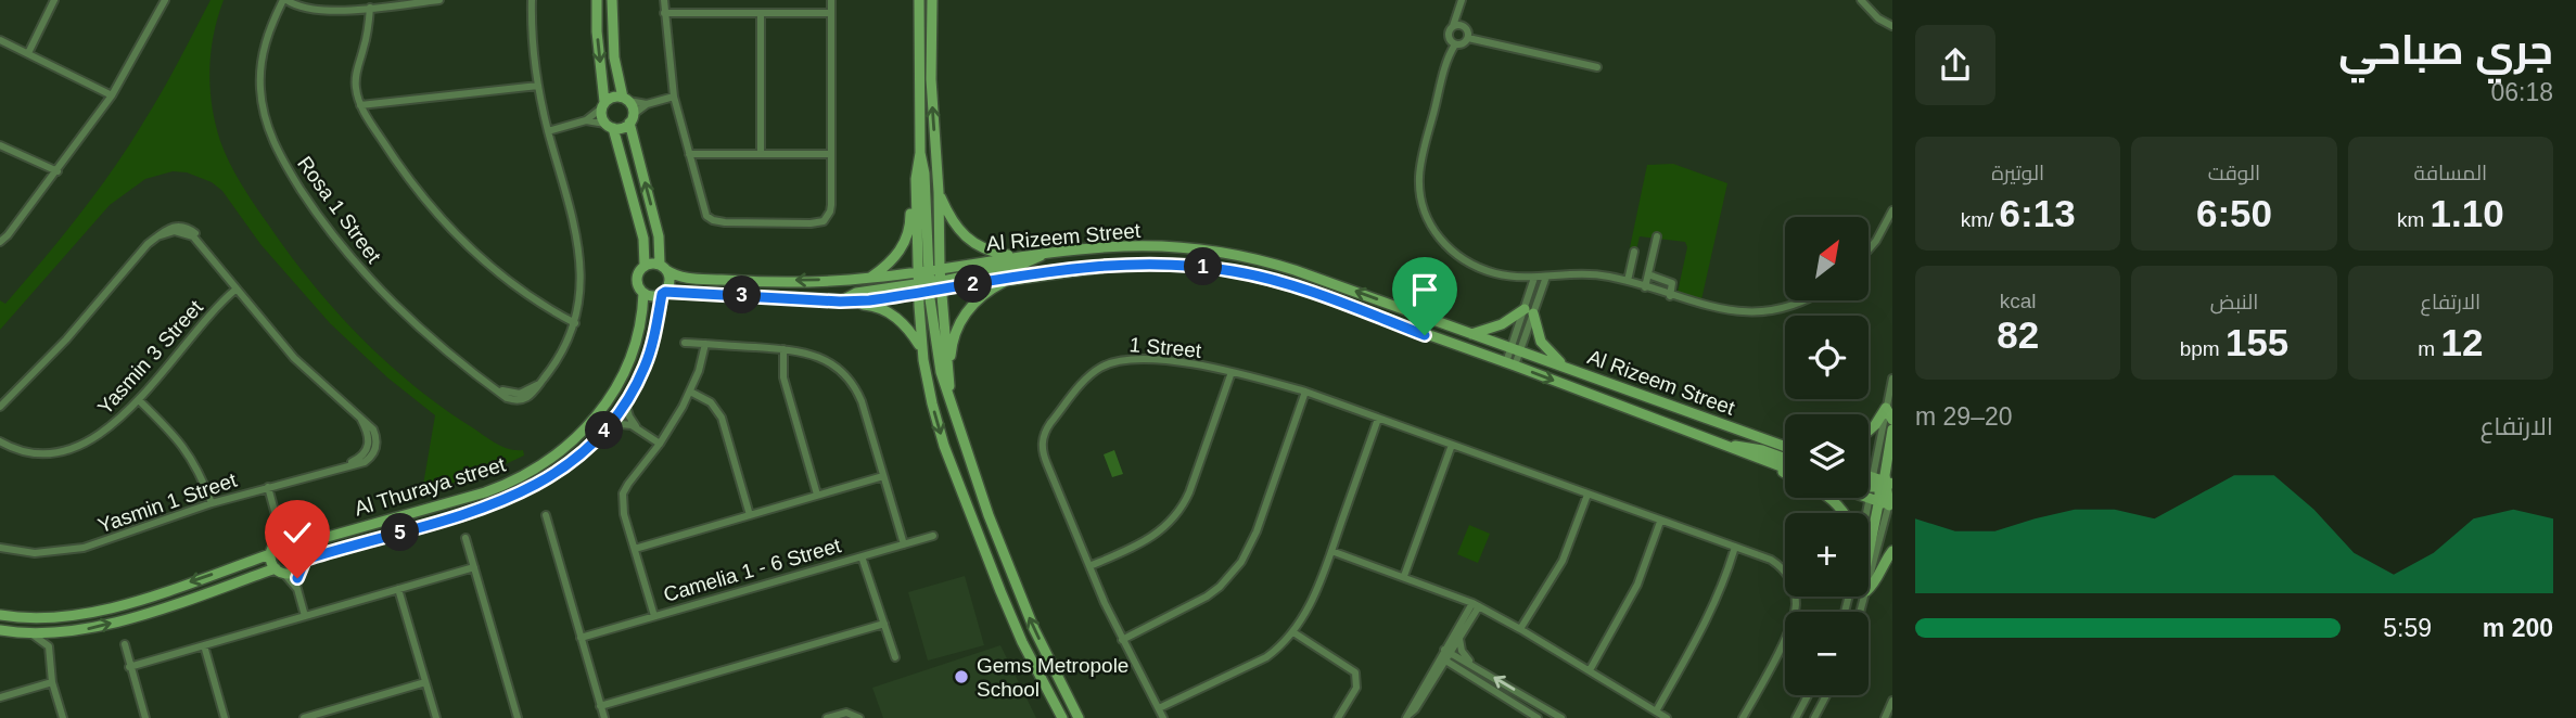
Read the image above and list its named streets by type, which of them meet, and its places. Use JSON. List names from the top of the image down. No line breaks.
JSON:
{"streets":{"street":["Rosa 1 Street","Al Rizeem Street","1 Street","Yasmin 3 Street","Al Thuraya street","Yasmin 1 Street","Camelia 1 - 6 Street"]},"crossings":[["Yasmin 3 Street","Yasmin 1 Street"]],"places":["Gems Metropole School"],"north":"top right","page":{"heading":["جري صباحي","06:18"],"stats":[["المسافة","1.10 km"],["الوقت","6:50"],["الوتيرة","6:13 /km"],["الارتفاع","12 m"],["النبض","155 bpm"],["kcal","82"]],"map_buttons":["+","−"],"pins":["1","2","3","4","5"],"chart":["الارتفاع","20–29 m"],"list":[{"name":"200 m","note":"5:59"}]}}
